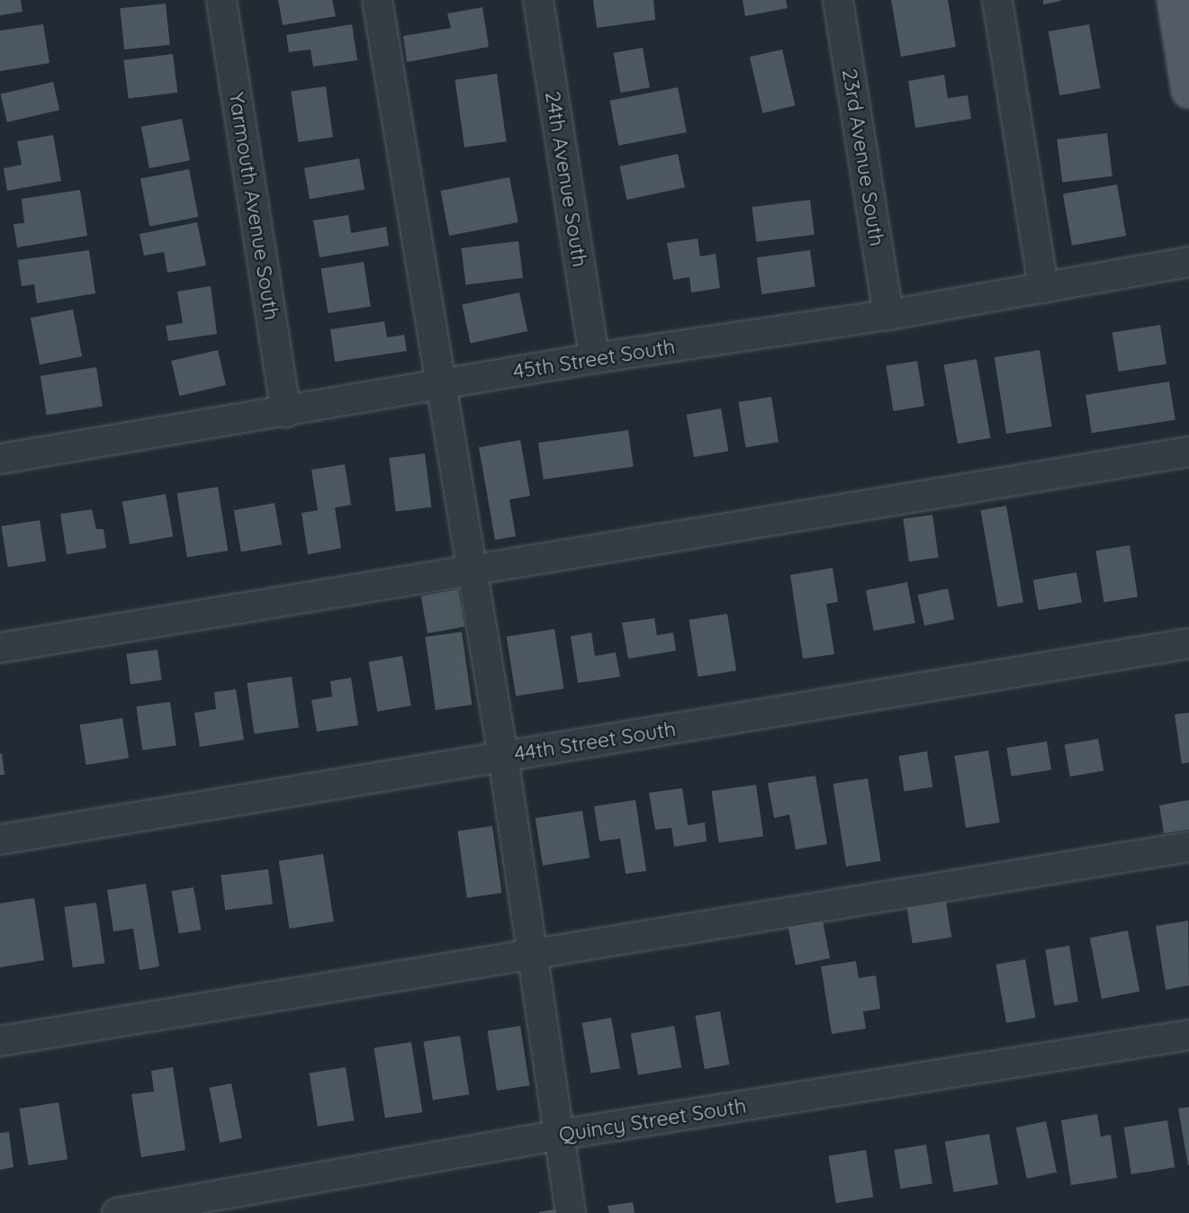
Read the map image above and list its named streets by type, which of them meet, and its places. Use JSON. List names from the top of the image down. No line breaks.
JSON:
{"streets":{"street":["23rd Avenue South","24th Avenue South","Yarmouth Avenue South","45th Street South","44th Street South","Quincy Street South"]},"crossings":[["23rd Avenue South","45th Street South"],["24th Avenue South","45th Street South"],["Yarmouth Avenue South","45th Street South"]]}
